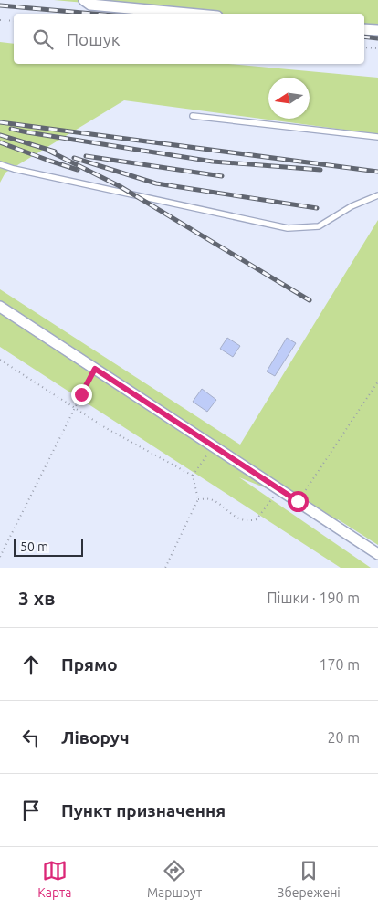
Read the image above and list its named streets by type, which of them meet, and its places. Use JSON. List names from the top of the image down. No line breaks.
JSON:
{"scale_bar":"50 m","north":"left","page":{"search":"Пошук","scale":"50 m","heading":["3 хв","Пішки · 190 m"],"list":[["Прямо","170 m"],["Ліворуч","20 m"],"Пункт призначення"],"nav":["Карта","Маршрут","Збережені"]}}
